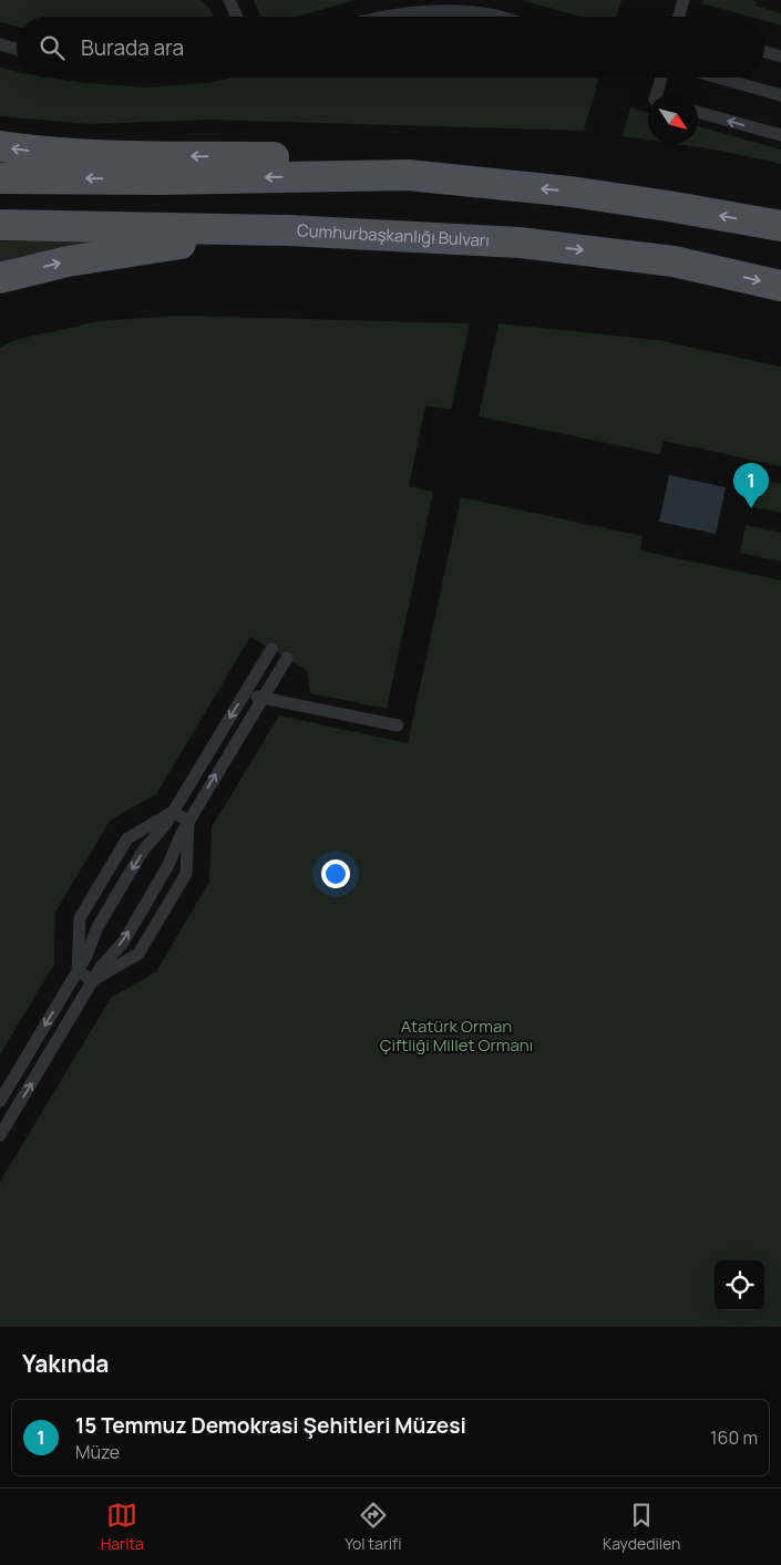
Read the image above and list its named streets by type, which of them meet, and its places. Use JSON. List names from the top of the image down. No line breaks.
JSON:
{"streets":{"main road":["Cumhurbaşkanlığı Bulvarı"]},"parks":["Atatürk Orman Çiftliği Millet Ormanı"],"north":"bottom right","page":{"search":"Burada ara","pins":"1","heading":"Yakında","list":[{"mark":"1","name":"15 Temmuz Demokrasi Şehitleri Müzesi","note":"Müze","value":"160 m"}],"nav":["Harita","Yol tarifi","Kaydedilen"]}}
